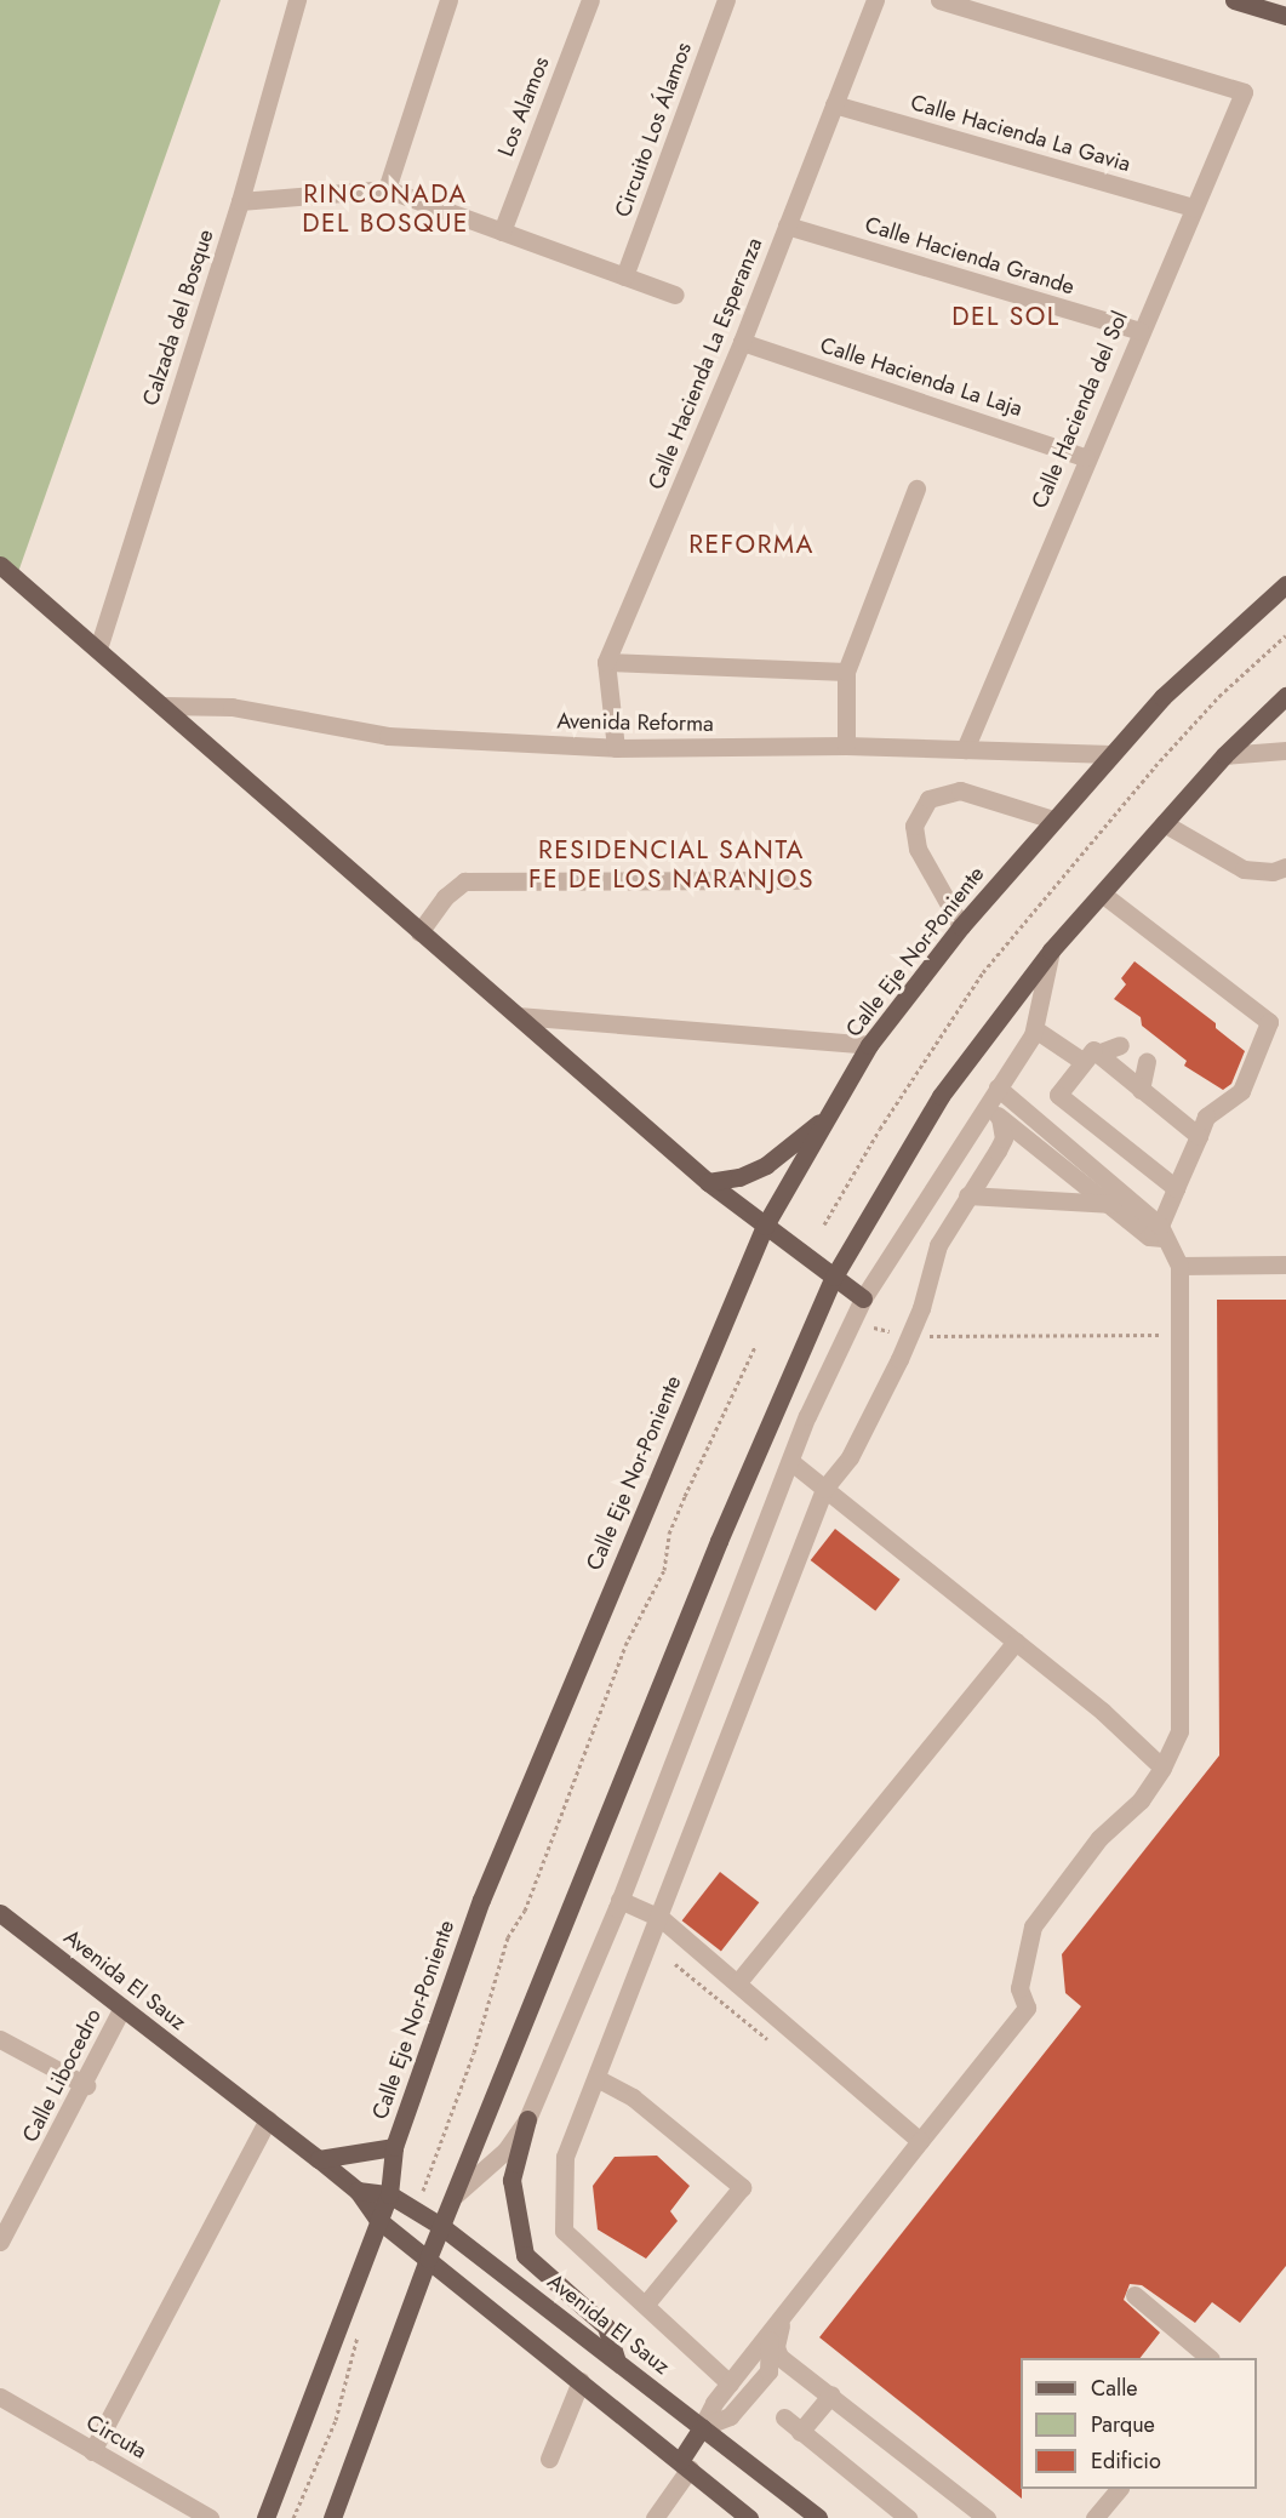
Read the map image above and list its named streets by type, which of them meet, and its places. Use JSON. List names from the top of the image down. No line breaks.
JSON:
{"streets":{"main road":["Calle Eje Nor-Poniente","Avenida El Sauz"],"street":["Los Alamos","Circuito Los Álamos","Calle Hacienda La Gavia","Calle Hacienda Grande","Calzada del Bosque","Calle Hacienda La Esperanza","Calle Hacienda La Laja","Calle Hacienda del Sol","Avenida Reforma","Calle Libocedro","Circuta"]},"crossings":[["Calle Hacienda La Gavia","Calle Hacienda La Esperanza"],["Calle Hacienda La Gavia","Calle Hacienda del Sol"],["Calle Hacienda Grande","Calle Hacienda La Esperanza"],["Calle Hacienda Grande","Calle Hacienda del Sol"],["Calle Hacienda La Esperanza","Calle Hacienda La Laja"],["Calle Hacienda La Esperanza","Avenida Reforma"],["Calle Hacienda La Laja","Calle Hacienda del Sol"],["Calle Hacienda del Sol","Avenida Reforma"],["Avenida Reforma","Calle Eje Nor-Poniente"],["Calle Eje Nor-Poniente","Avenida El Sauz"],["Avenida El Sauz","Calle Libocedro"]],"districts":["RINCONADA DEL BOSQUE","DEL SOL","REFORMA","RESIDENCIAL SANTA FE DE LOS NARANJOS"],"legend":["Calle","Parque","Edificio"]}
